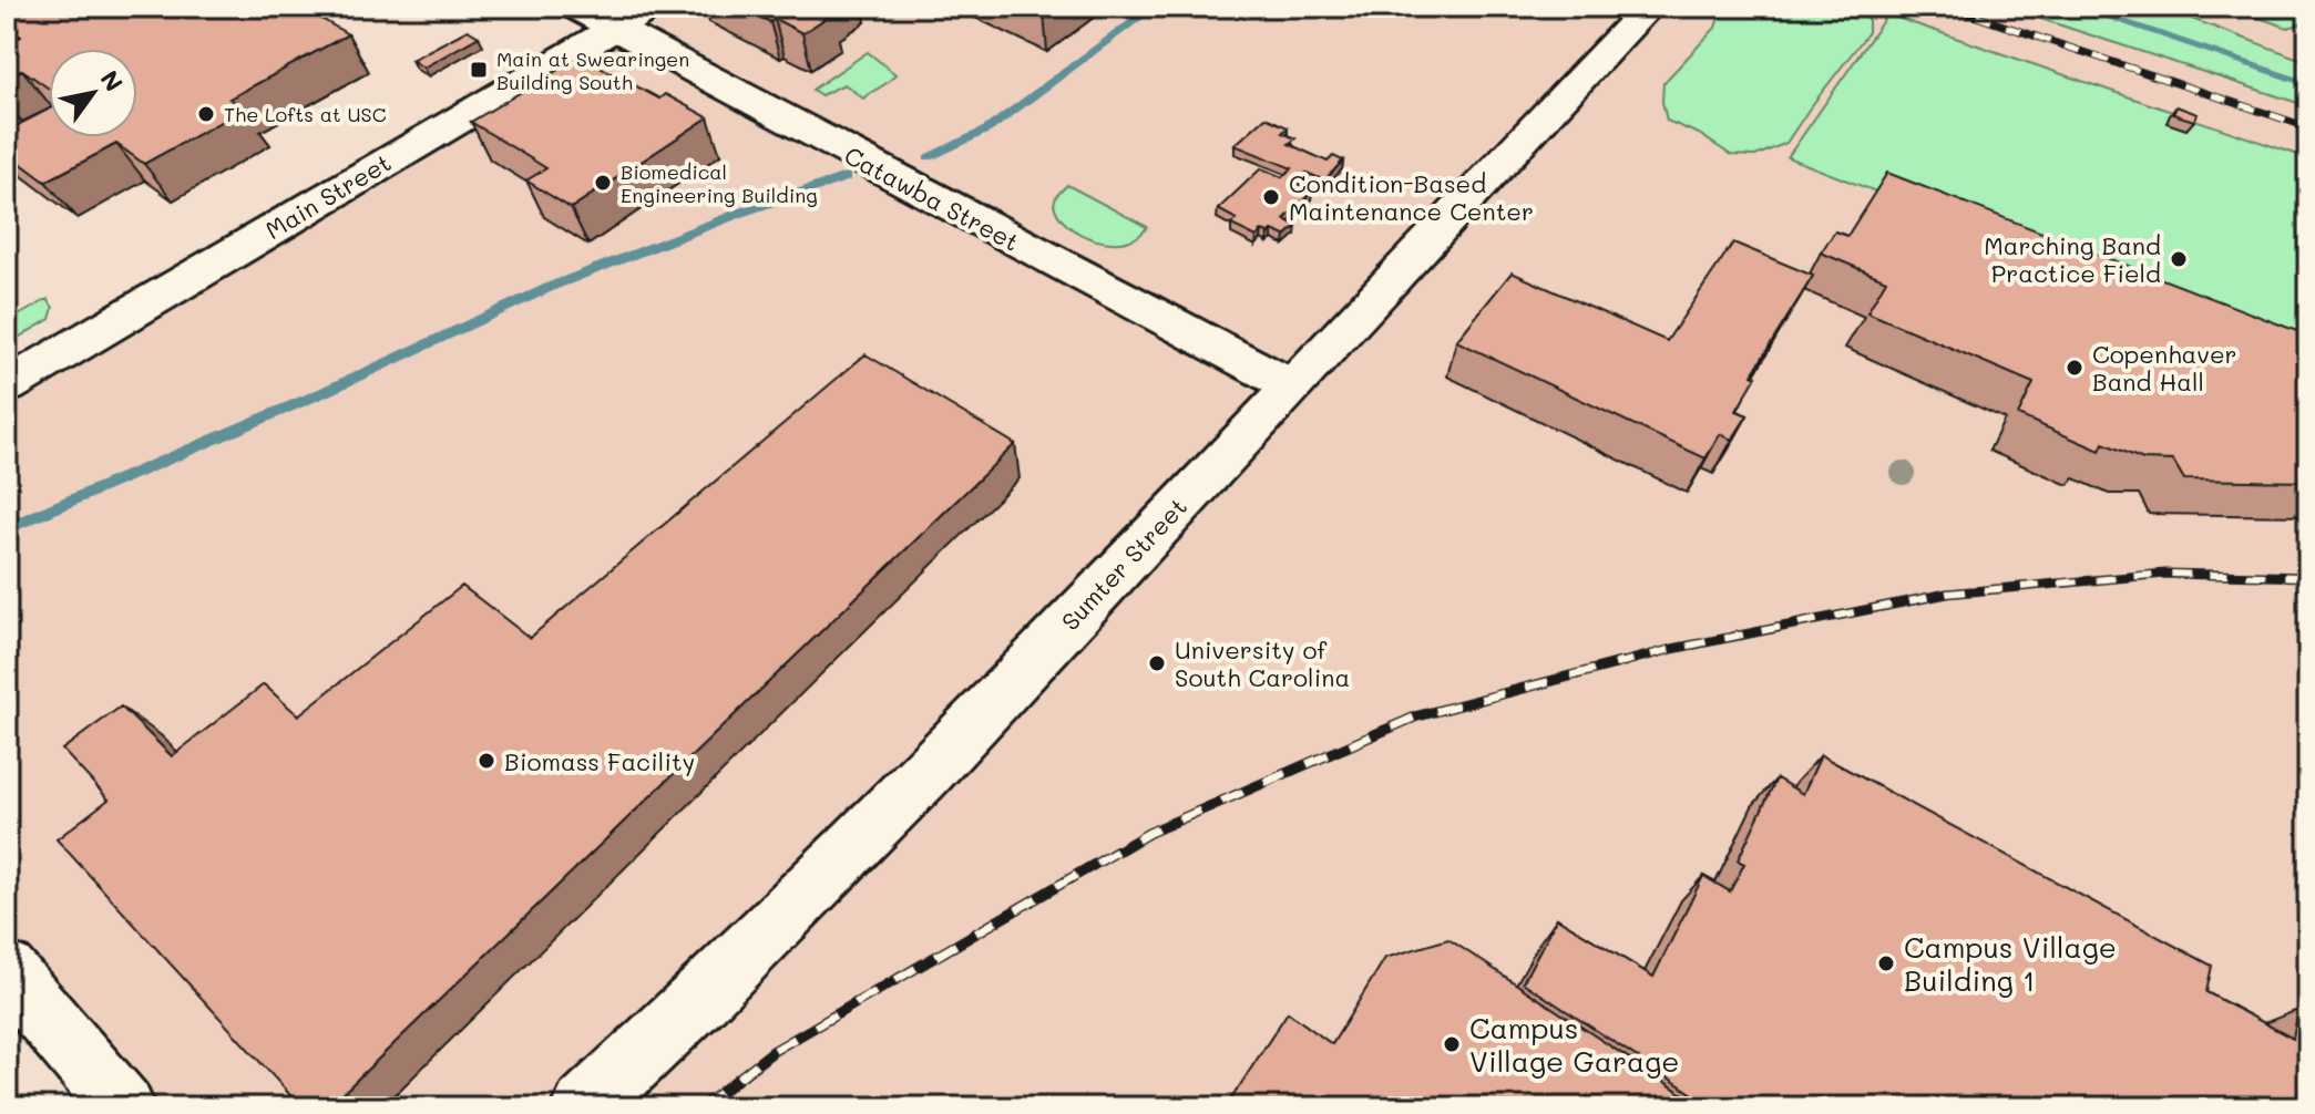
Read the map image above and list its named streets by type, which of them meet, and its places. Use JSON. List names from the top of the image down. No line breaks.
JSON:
{"streets":{"street":["Main Street","Catawba Street","Sumter Street"]},"crossings":[["Main Street","Catawba Street"],["Catawba Street","Sumter Street"]],"places":{"transit":["Main at Swearingen Building South"],"other":["The Lofts at USC","Biomedical Engineering Building","Condition-Based Maintenance Center","Marching Band Practice Field","Copenhaver Band Hall","University of South Carolina","Biomass Facility","Campus Village Building 1","Campus Village Garage"]},"north":"top right"}
